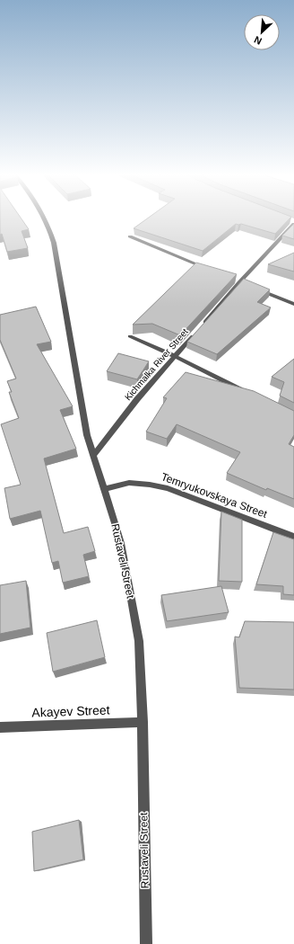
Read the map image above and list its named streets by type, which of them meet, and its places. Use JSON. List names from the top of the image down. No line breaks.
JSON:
{"streets":{"street":["Kichmalka River Street","Temryukovskaya Street","Rustaveli Street","Akayev Street"]},"crossings":[["Kichmalka River Street","Rustaveli Street"],["Temryukovskaya Street","Rustaveli Street"],["Rustaveli Street","Akayev Street"]],"north":"bottom left"}
